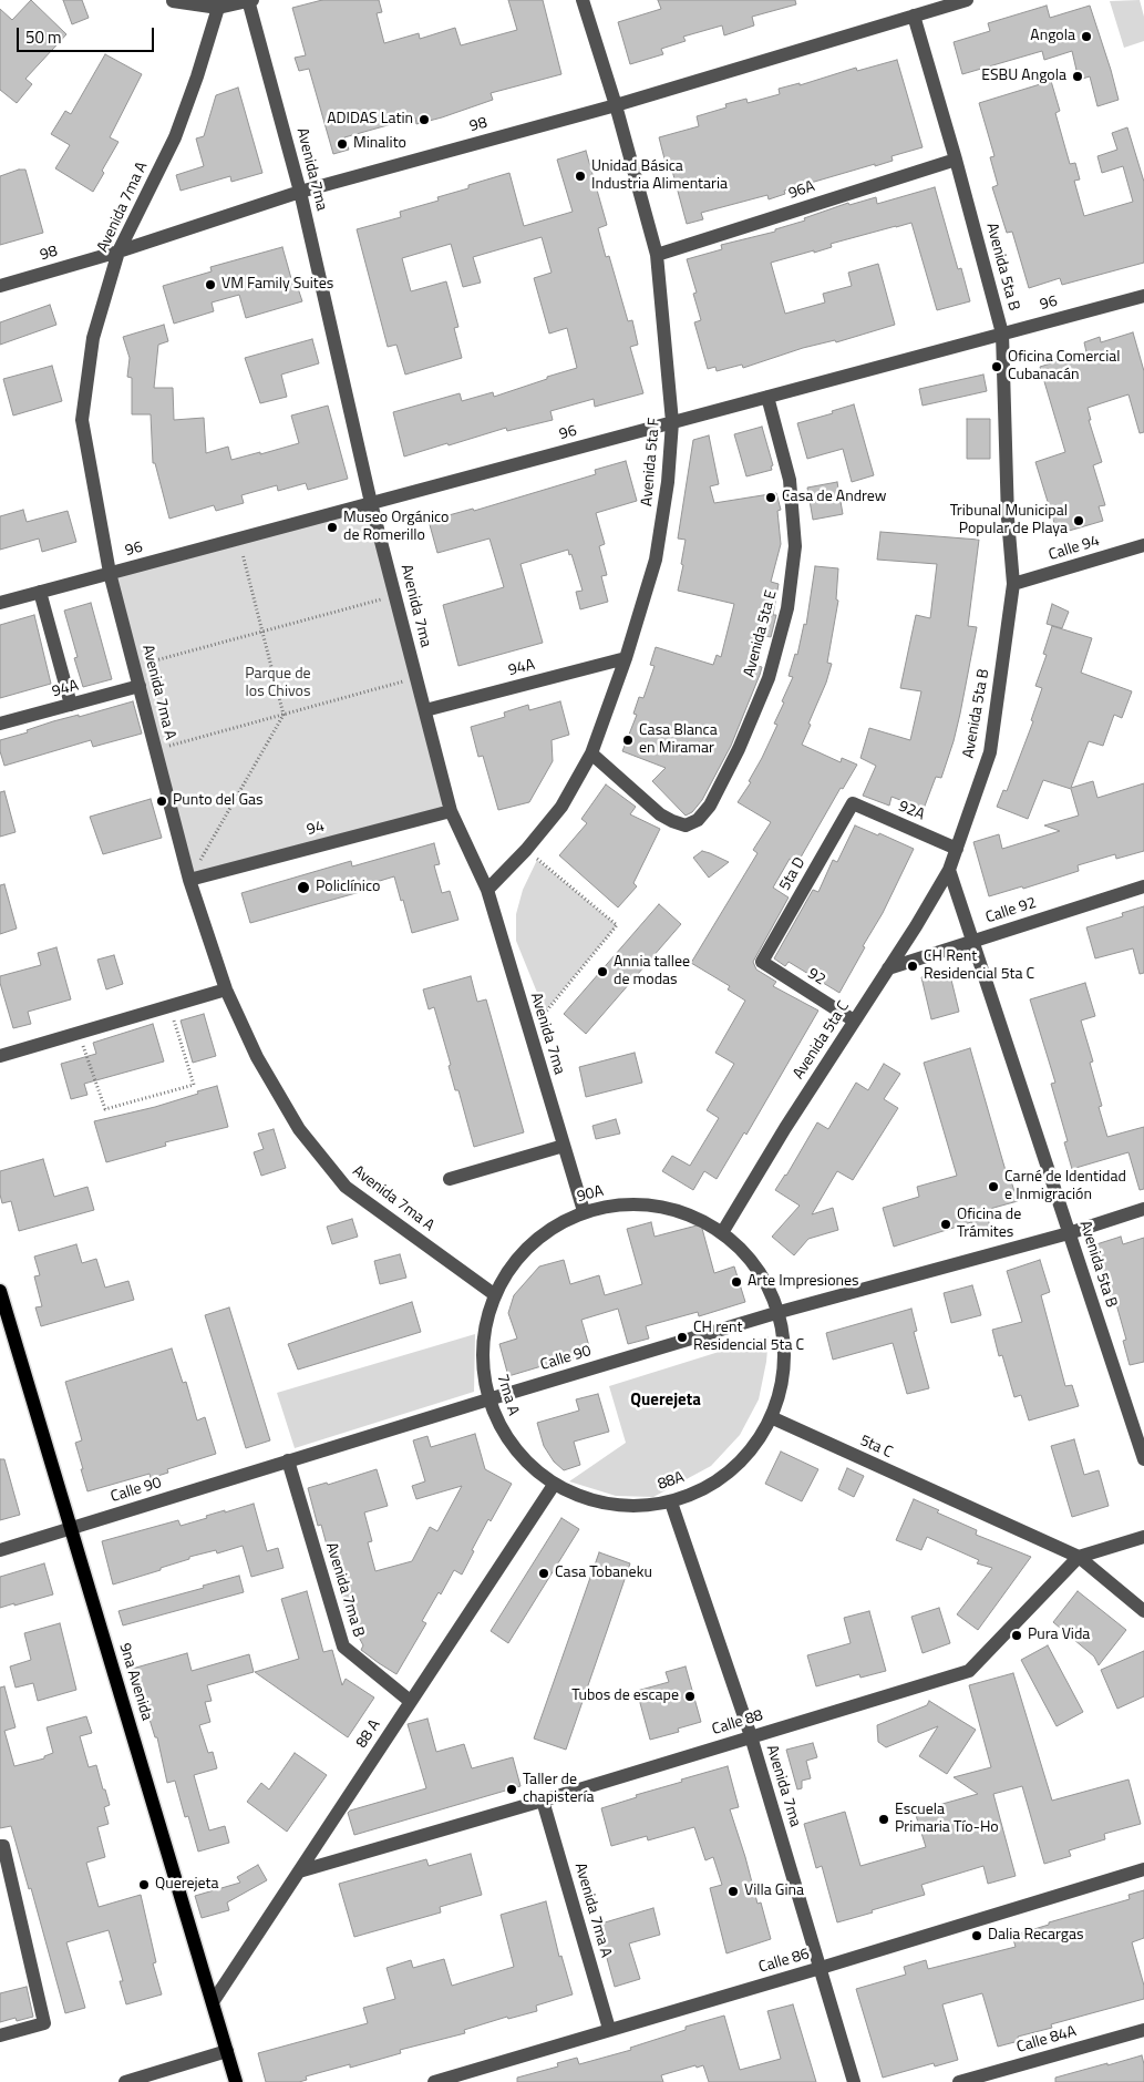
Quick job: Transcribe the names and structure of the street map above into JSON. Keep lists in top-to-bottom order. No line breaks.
{"streets":{"main road":["9na Avenida"],"street":["98","Avenida 7ma","96A","Avenida 7ma A","Avenida 5ta B","96","Avenida 5ta F","Calle 94","Avenida 5ta E","94A","92A","94","5ta D","Calle 92","92","Avenida 5ta C","90A","Calle 90","7ma A","5ta C","88A","Avenida 7ma B","Calle 88","88 A","Calle 86","Calle 84A"]},"crossings":[["98","Avenida 7ma"],["98","Avenida 7ma A"],["98","Avenida 5ta B"],["98","Avenida 5ta F"],["Avenida 7ma","96"],["Avenida 7ma","Avenida 5ta F"],["Avenida 7ma","94A"],["Avenida 7ma","94"],["Avenida 7ma","90A"],["Avenida 7ma","88A"],["Avenida 7ma","Calle 88"],["Avenida 7ma","Calle 86"],["96A","Avenida 5ta B"],["96A","Avenida 5ta F"],["Avenida 7ma A","96"],["Avenida 7ma A","94A"],["Avenida 7ma A","94"],["Avenida 7ma A","90A"],["Avenida 7ma A","7ma A"],["Avenida 7ma A","Calle 88"],["Avenida 7ma A","Calle 86"],["Avenida 5ta B","96"],["Avenida 5ta B","Calle 94"],["Avenida 5ta B","92A"],["Avenida 5ta B","Calle 92"],["Avenida 5ta B","Avenida 5ta C"],["Avenida 5ta B","Calle 90"],["96","Avenida 5ta F"],["96","Avenida 5ta E"],["Avenida 5ta F","Avenida 5ta E"],["Avenida 5ta F","94A"],["92A","5ta D"],["5ta D","92"],["Calle 92","Avenida 5ta C"],["92","Avenida 5ta C"],["Avenida 5ta C","90A"],["90A","7ma A"],["Calle 90","7ma A"],["Calle 90","Avenida 7ma B"],["Calle 90","9na Avenida"],["7ma A","88A"],["7ma A","88 A"],["5ta C","88A"],["5ta C","Calle 88"],["88A","88 A"],["Avenida 7ma B","88 A"],["9na Avenida","88 A"],["Calle 88","88 A"]],"districts":["Querejeta"],"parks":["Parque de los Chivos"],"places":["Angola","ESBU Angola","ADIDAS Latin","Minalito","Unidad Básica Industria Alimentaria","VM Family Suites","Oficina Comercial Cubanacán","Casa de Andrew","Tribunal Municipal Popular de Playa","Museo Orgánico de Romerillo","Casa Blanca en Miramar","Punto del Gas","Policlínico","CH Rent Residencial 5ta C","Annia tallee de modas","Carné de Identidad e Inmigración","Oficina de Trámites","Arte Impresiones","CH rent Residencial 5ta C","Casa Tobaneku","Pura Vida","Tubos de escape","Taller de chapistería","Escuela Primaria Tío-Ho","Querejeta","Villa Gina","Dalia Recargas"],"scale_bar":"50 m"}
